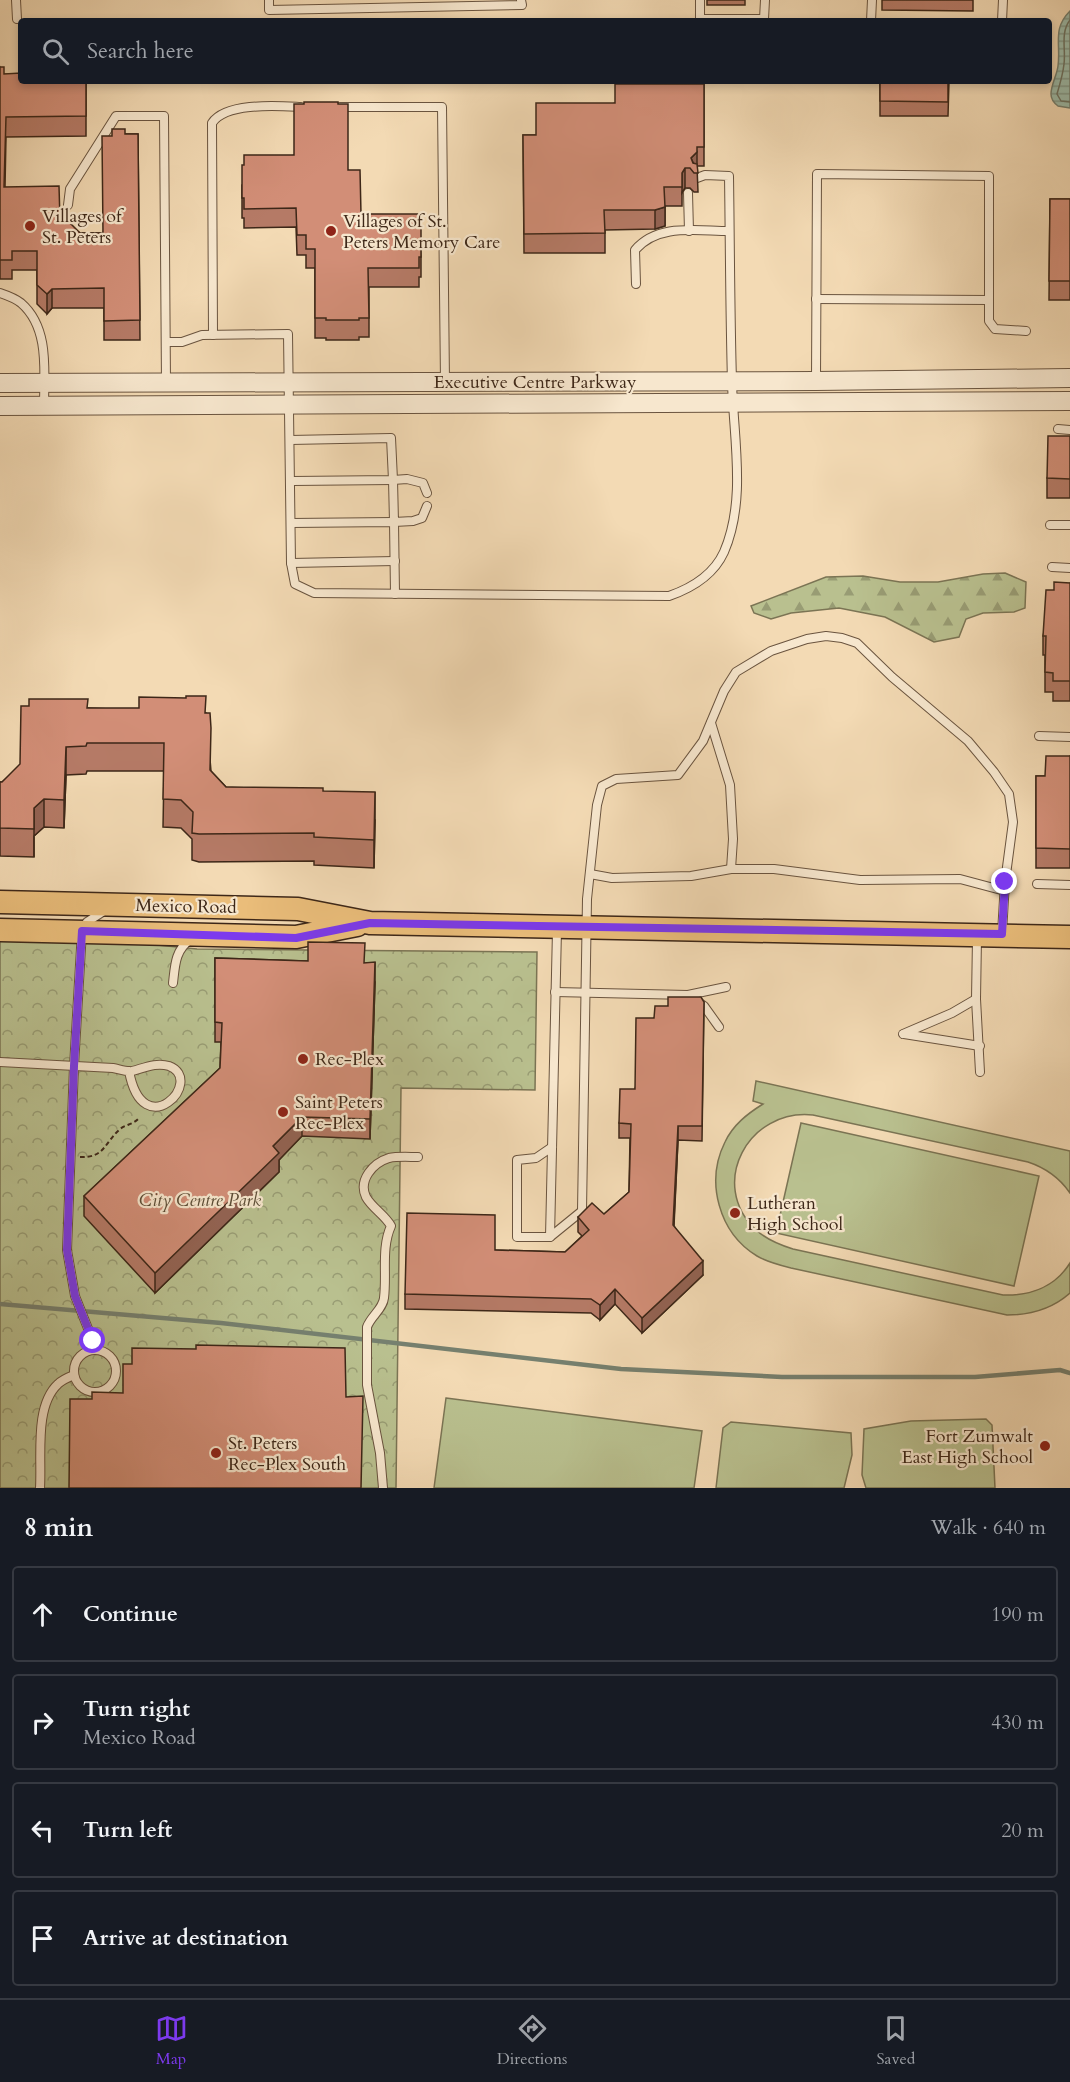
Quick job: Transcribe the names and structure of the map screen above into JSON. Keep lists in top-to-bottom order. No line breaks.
{"streets":{"main road":["Mexico Road"],"street":["Executive Centre Parkway"]},"parks":["City Centre Park"],"places":["Villages of St. Peters","Villages of St. Peters Memory Care","Rec-Plex","Saint Peters Rec-Plex","Lutheran High School","Fort Zumwalt East High School","St. Peters Rec-Plex South"],"page":{"search":"Search here","heading":["8 min","Walk · 640 m"],"list":[["Continue","190 m"],["Turn right","Mexico Road","430 m"],["Turn left","20 m"],"Arrive at destination"],"nav":["Map","Directions","Saved"]}}
